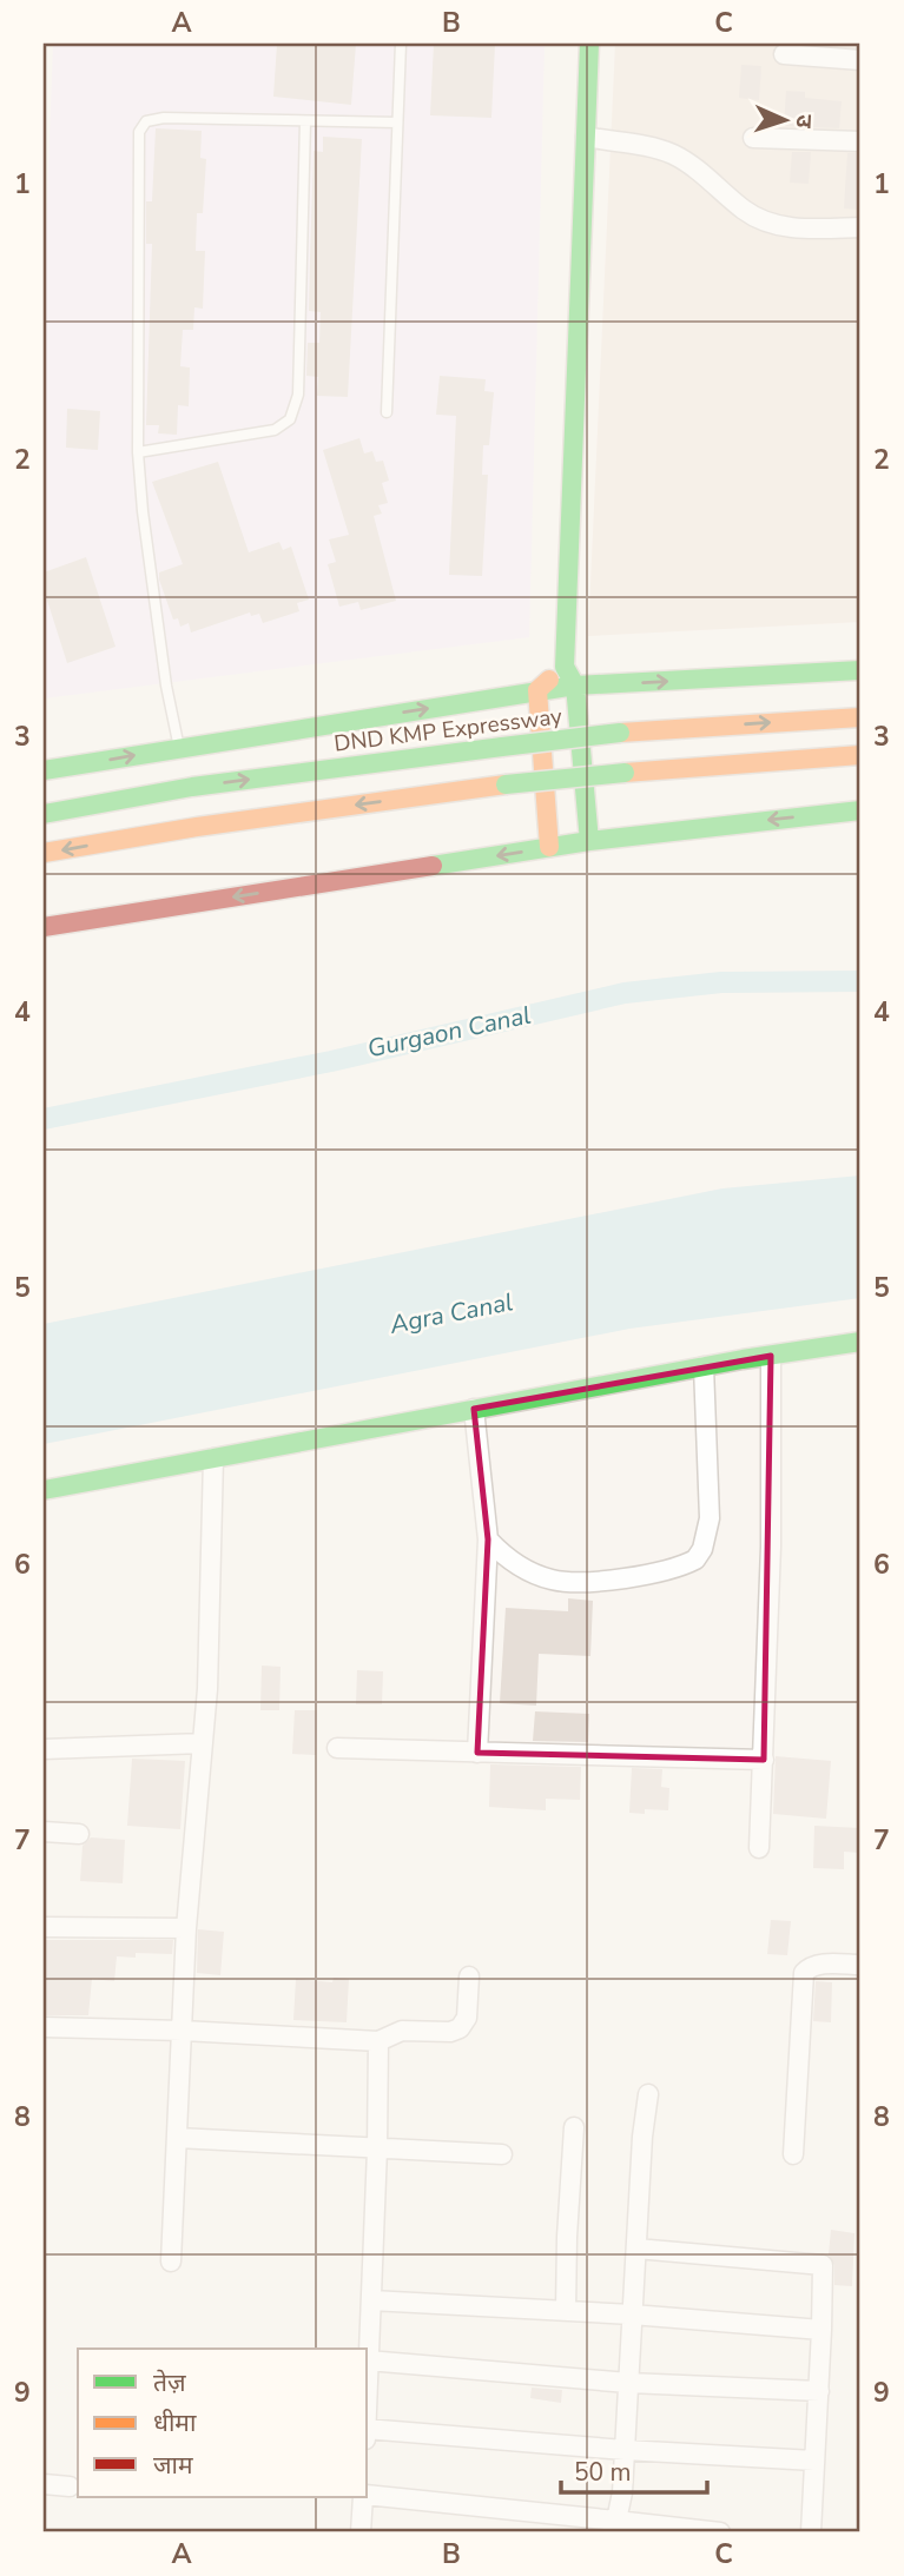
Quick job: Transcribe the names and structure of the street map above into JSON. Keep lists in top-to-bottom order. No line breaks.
{"streets":{"main road":["DND KMP Expressway"]},"water":["Gurgaon Canal","Agra Canal"],"legend":["तेज़","धीमा","जाम"],"scale_bar":"50 m","north":"right","grid":{"columns":["A","B","C"],"rows":["1","2","3","4","5","6","7","8","9"]}}
